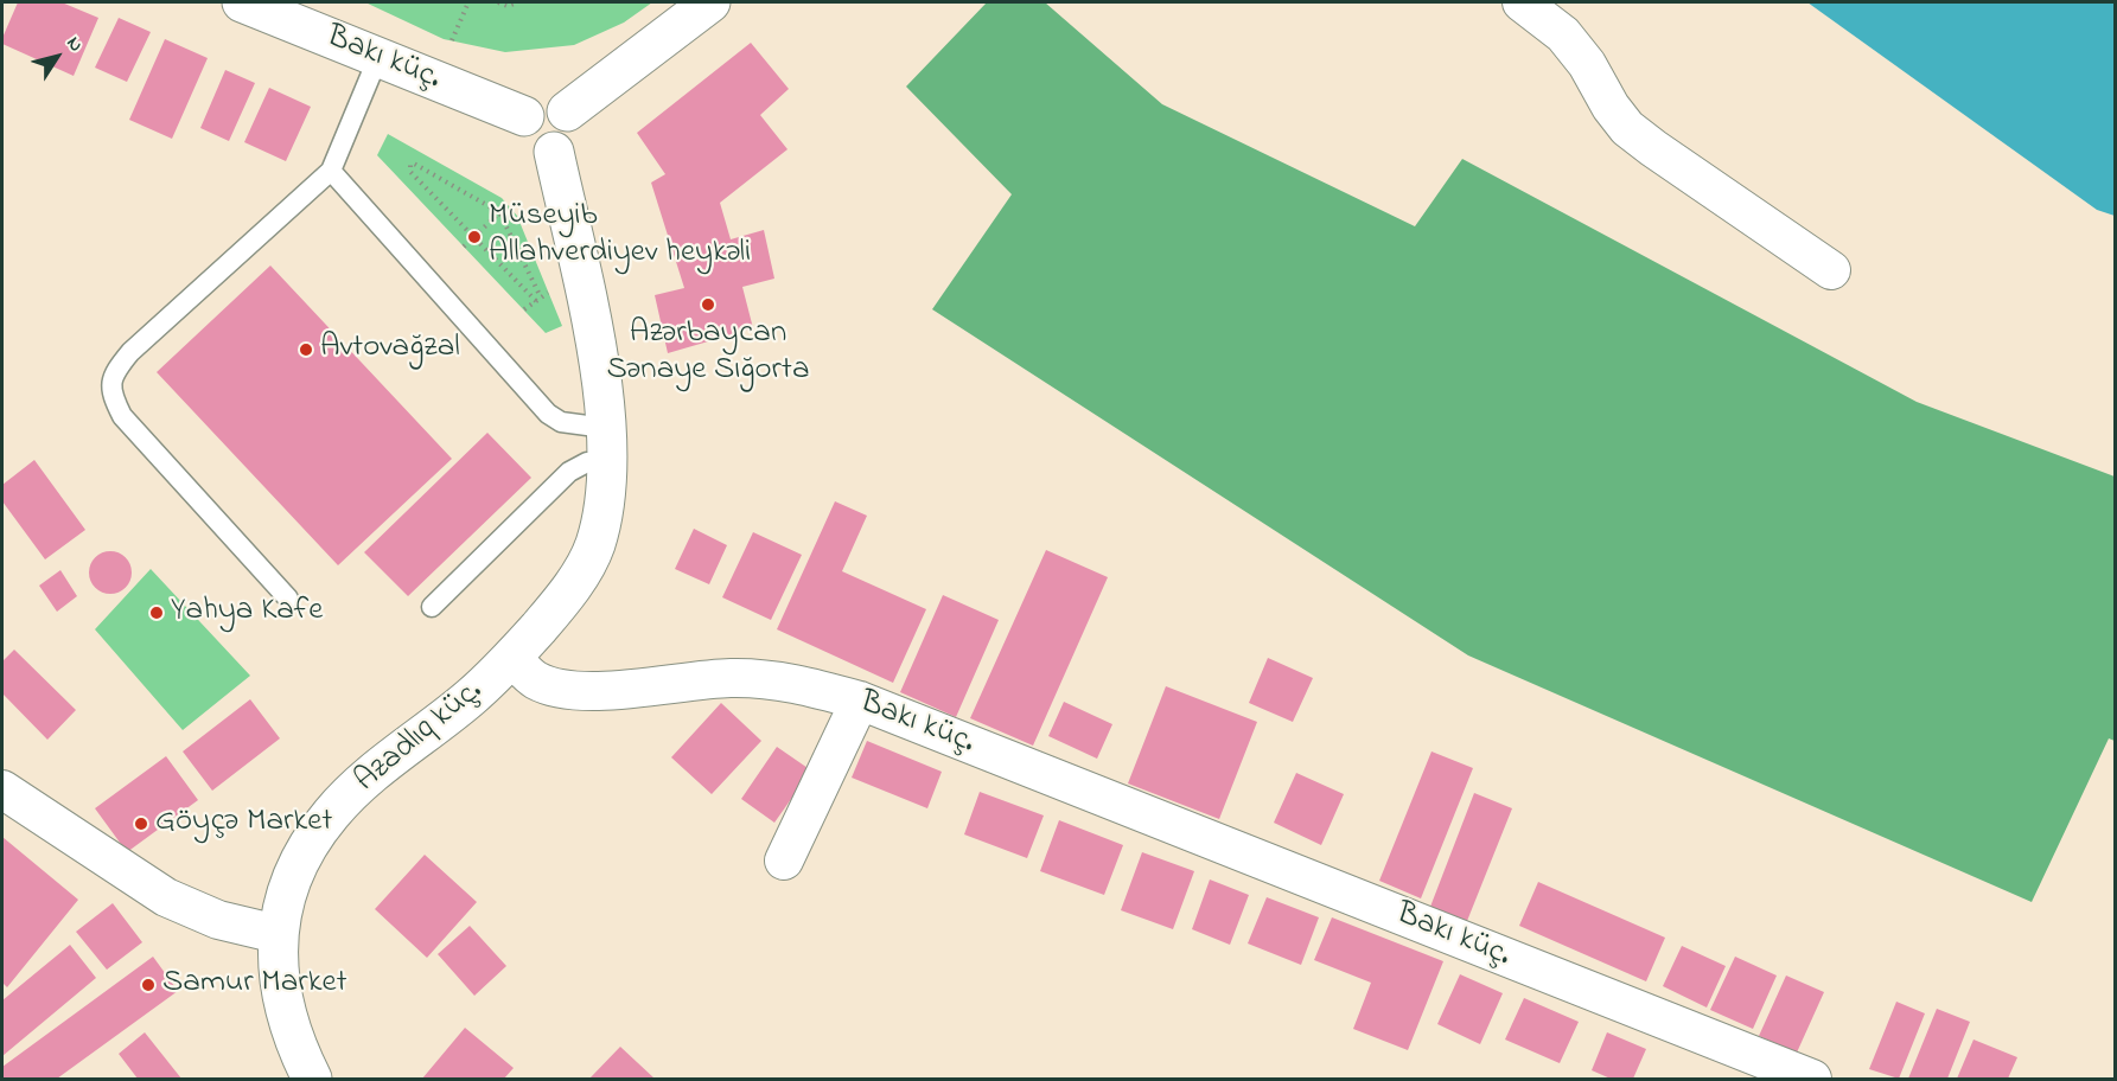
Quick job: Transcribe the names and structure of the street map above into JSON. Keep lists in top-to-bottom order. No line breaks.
{"streets":{"main road":["Bakı küç.","Azadlıq küç."]},"crossings":[["Bakı küç.","Azadlıq küç."]],"places":["Müseyib Allahverdiyev heykəli","Azərbaycan Sənaye Sığorta","Avtovağzal","Yahya Kafe","Göyçə Market","Samur Market"],"north":"top right"}
